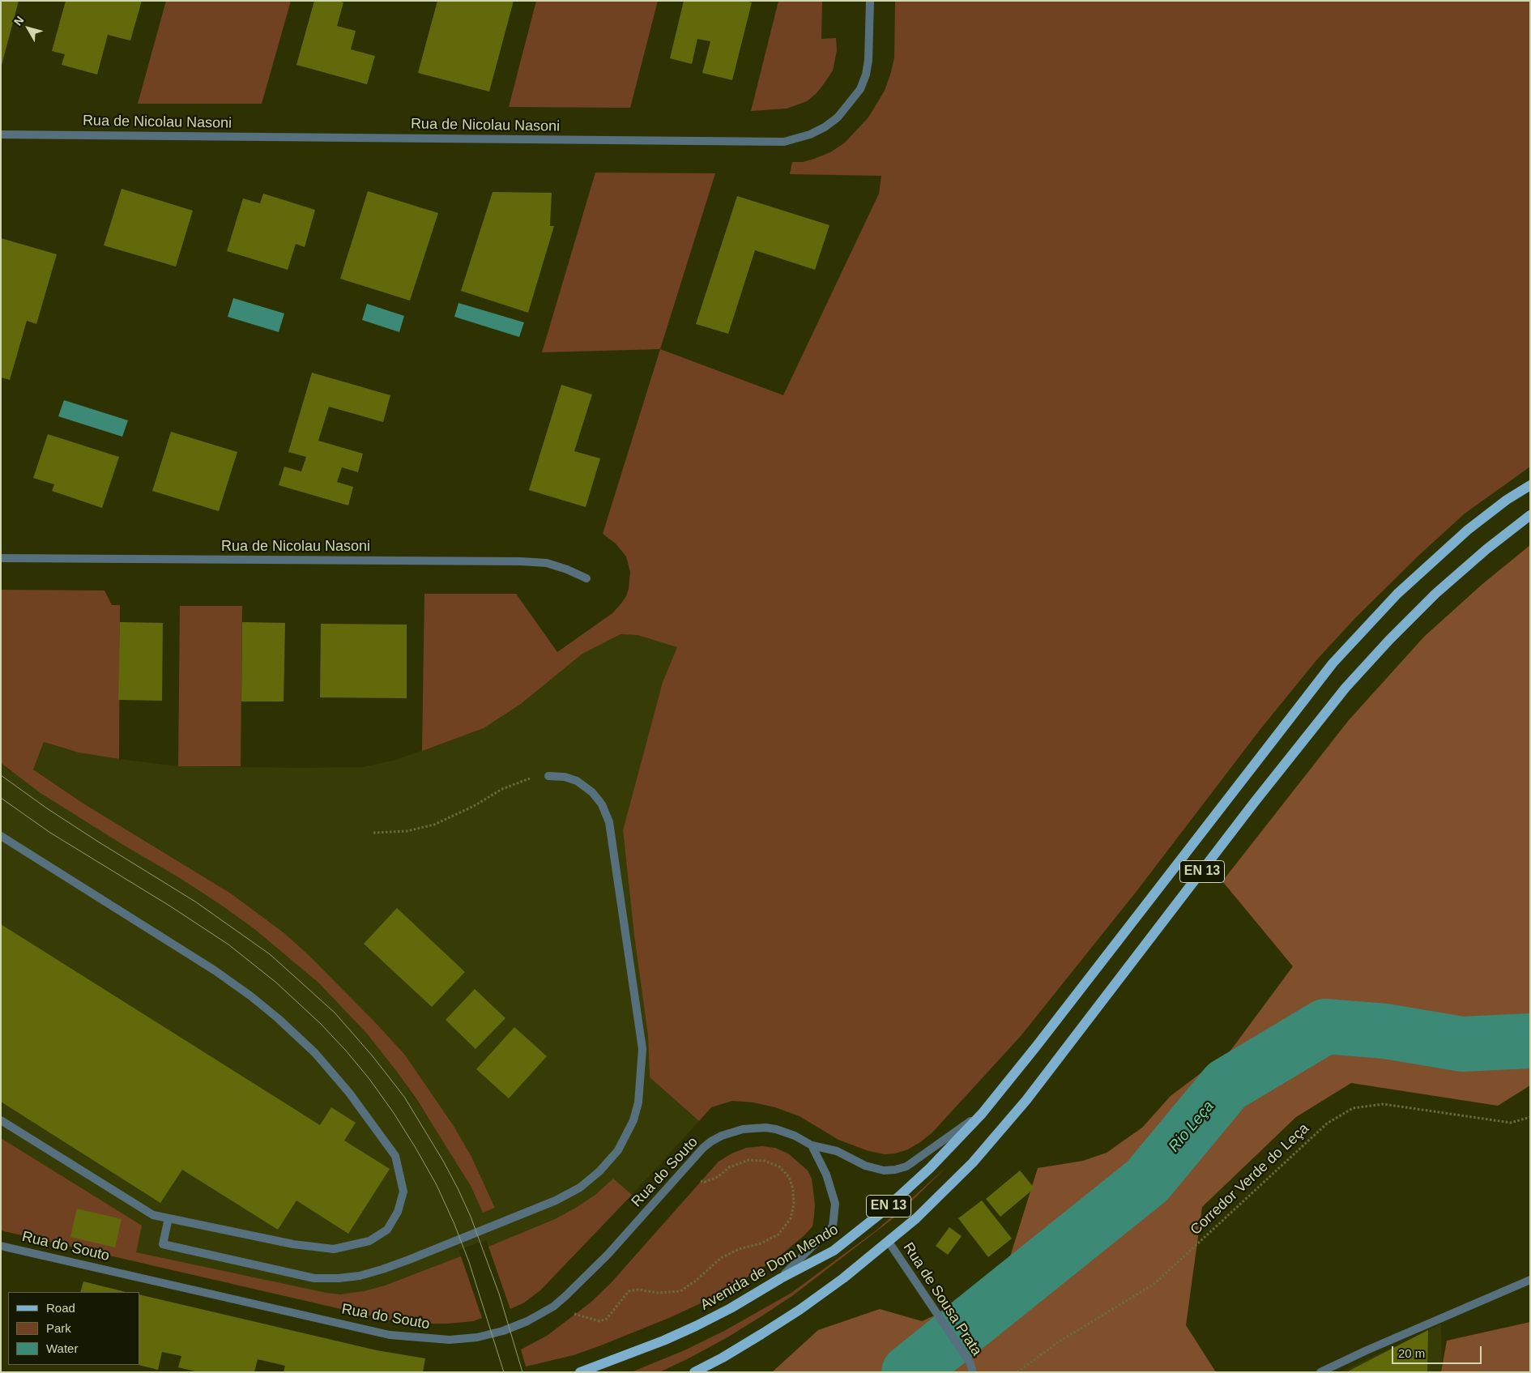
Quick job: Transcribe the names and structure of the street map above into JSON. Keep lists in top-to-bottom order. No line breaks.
{"streets":{"main road":["EN 13","Avenida de Dom Mendo"],"street":["Rua de Nicolau Nasoni","Rua do Souto","Rua de Sousa Prata"],"path":["Corredor Verde do Leça"]},"crossings":[["EN 13","Rua do Souto"],["EN 13","Avenida de Dom Mendo"],["EN 13","Rua de Sousa Prata"],["Rua do Souto","Avenida de Dom Mendo"]],"water":["Rio Leça"],"legend":["Road","Park","Water"],"scale_bar":"20 m","north":"top left"}
